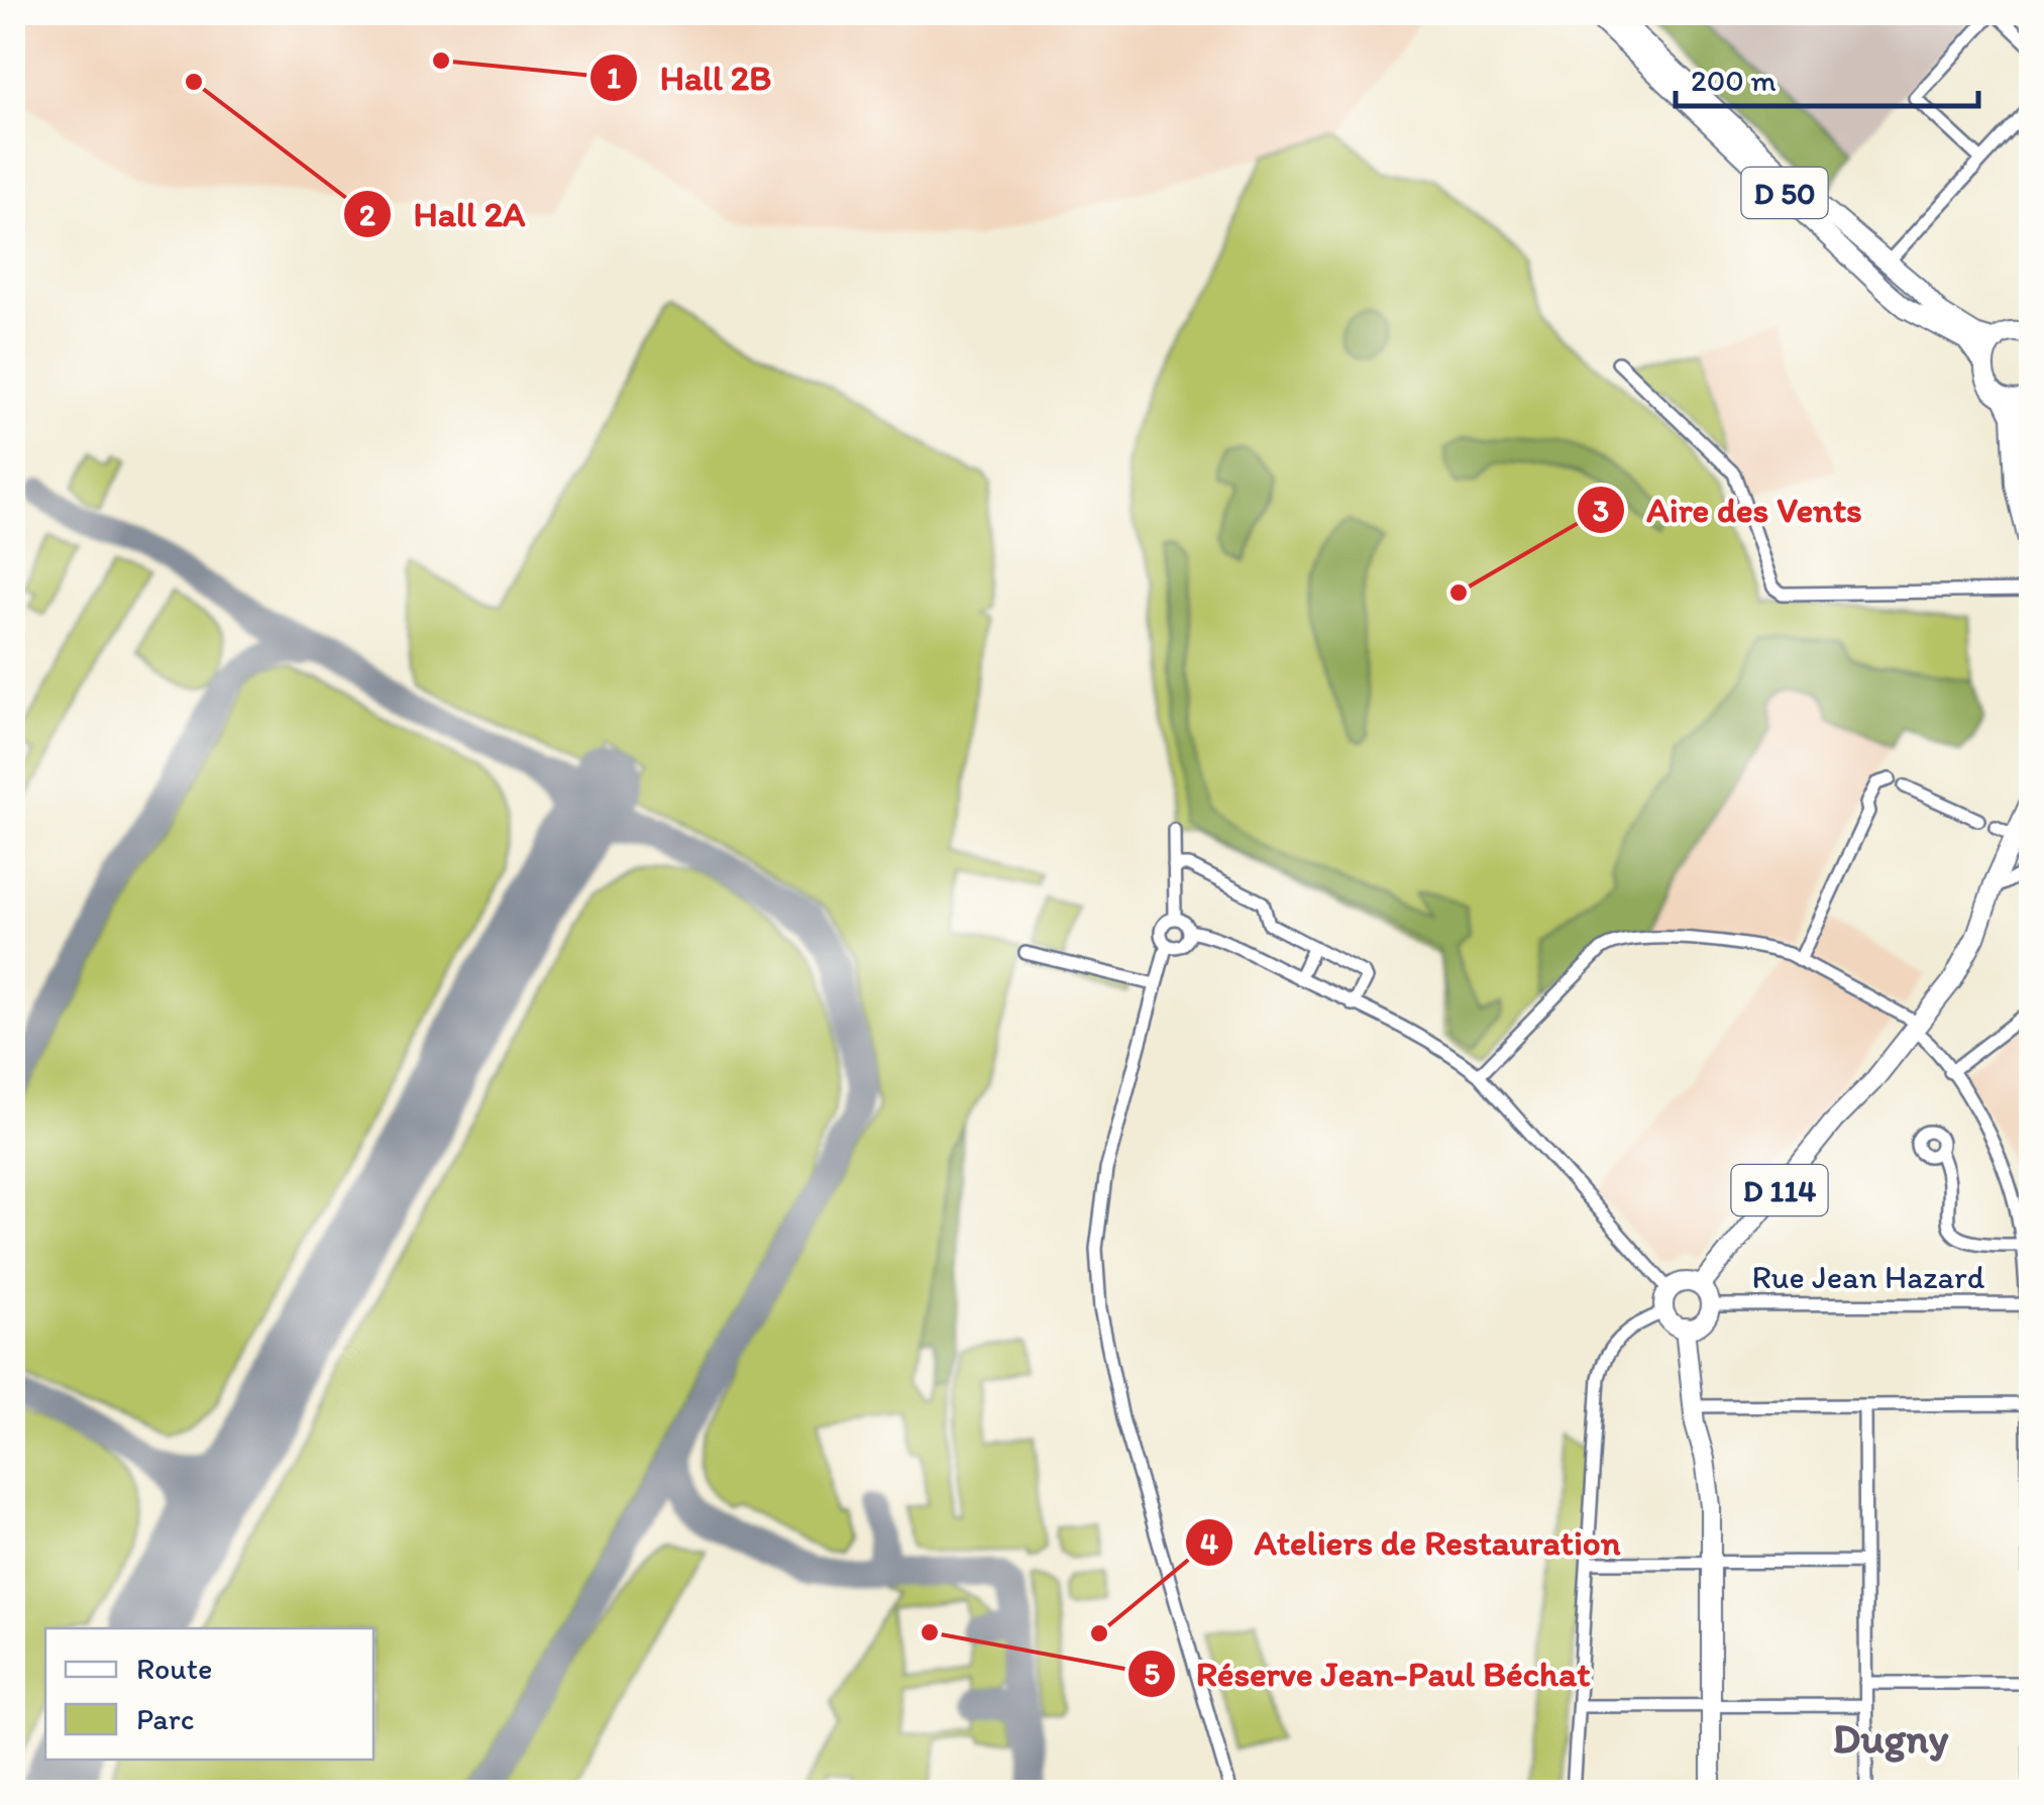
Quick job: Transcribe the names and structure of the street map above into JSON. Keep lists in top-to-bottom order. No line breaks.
{"streets":{"main road":["D 50","D 114"],"street":["Rue Jean Hazard"]},"crossings":[["D 114","Rue Jean Hazard"]],"districts":["Dugny"],"places":["Hall 2B","Hall 2A","Aire des Vents","Réserve Jean-Paul Béchat","Ateliers de Restauration"],"legend":["Route","Parc"],"scale_bar":"200 m"}
